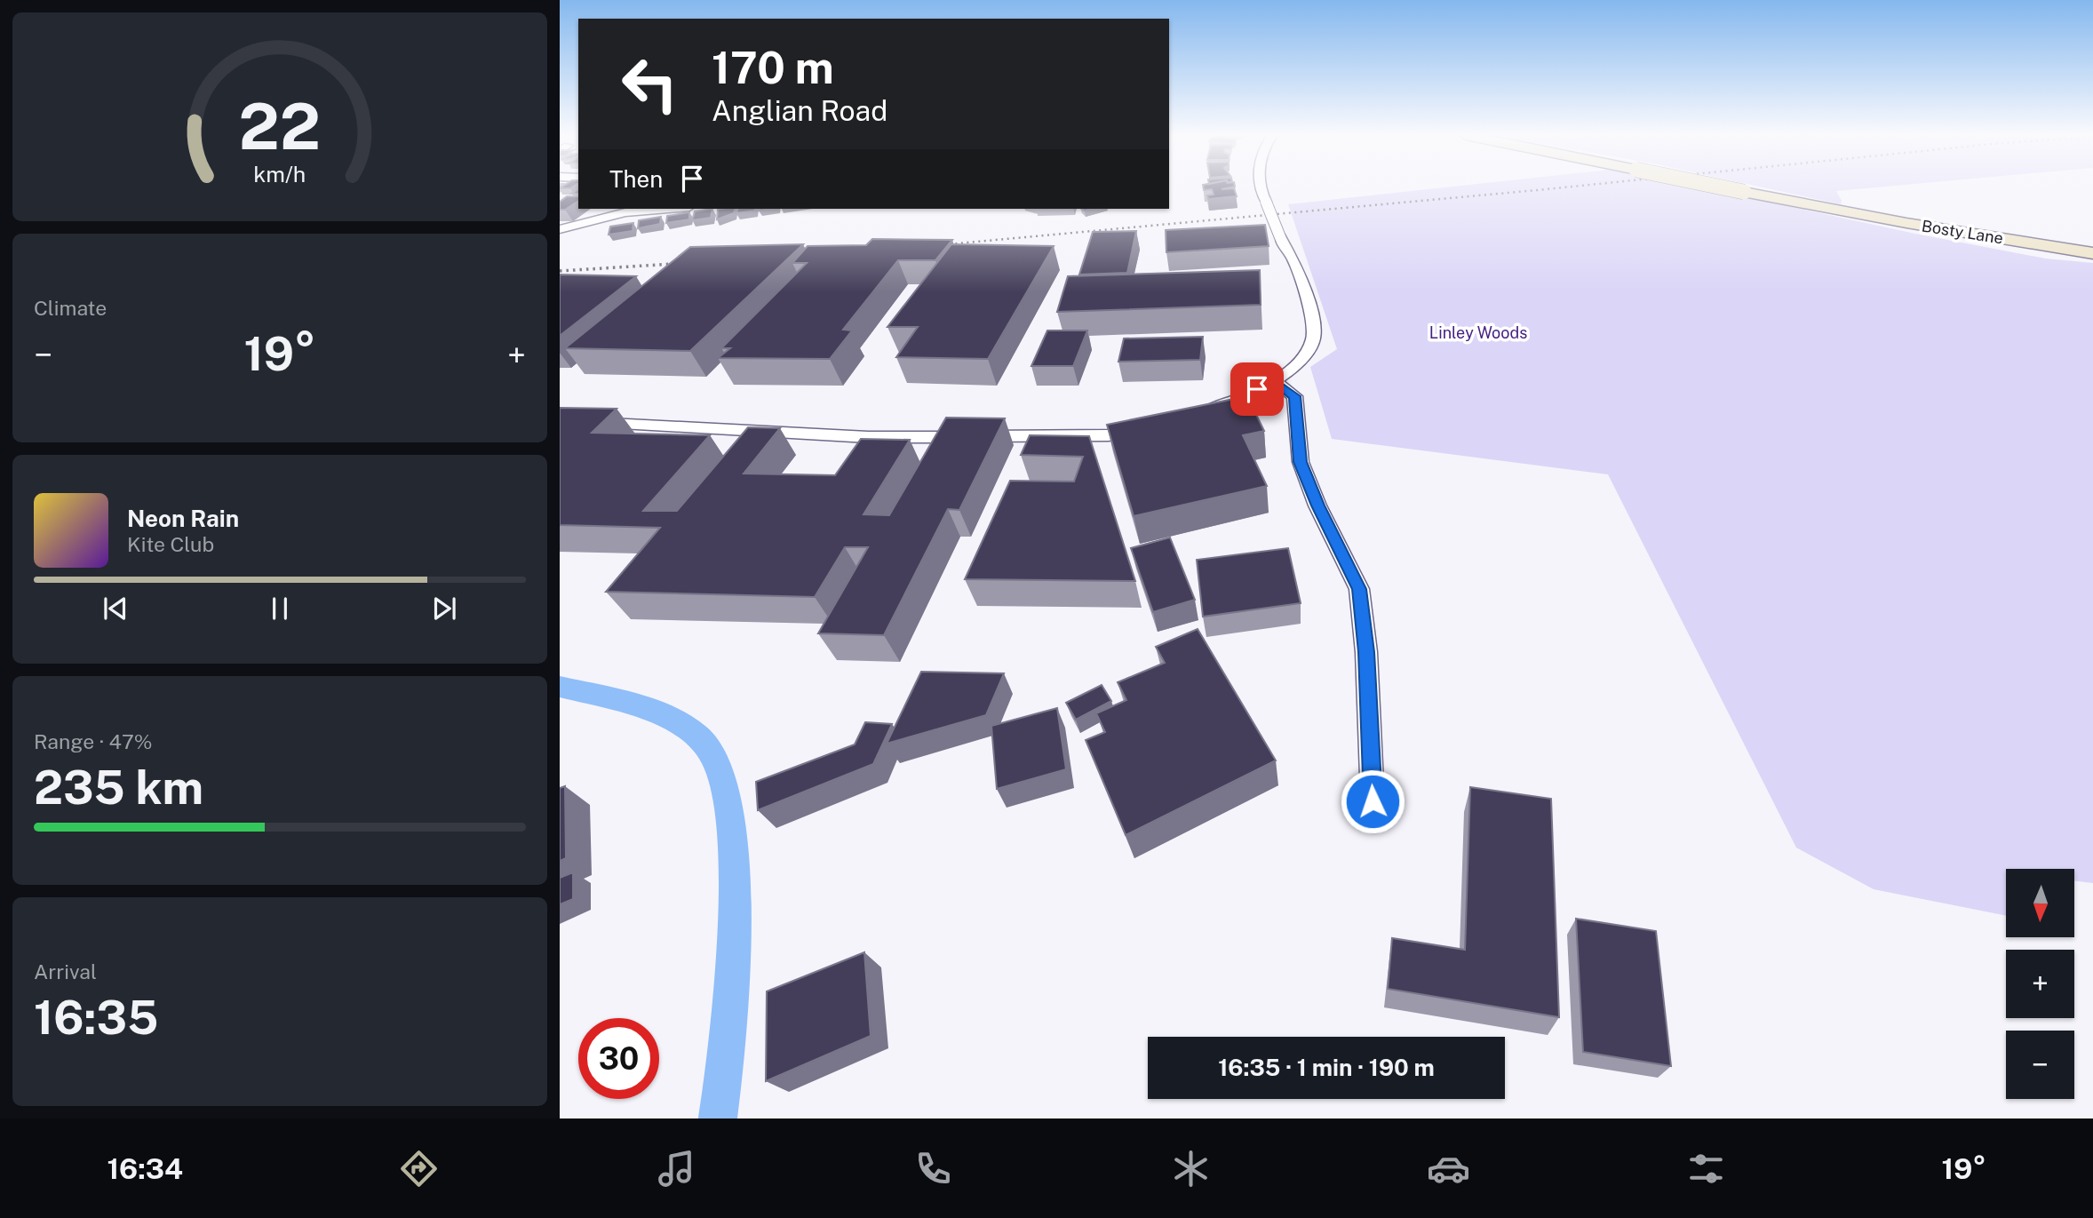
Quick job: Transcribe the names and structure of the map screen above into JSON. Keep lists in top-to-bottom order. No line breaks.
{"streets":{"main road":["Bosty Lane"]},"parks":["Linley Woods"],"north":"bottom","page":{"turn":["170 m","Anglian Road"],"then":"Then","tile":["Climate",["Range · 47%","235 km"],["Arrival","16:35"]],"heat":["−","19°","+"],"song":["Neon Rain","Kite Club"],"map_buttons":["+","−"],"limit":"30","trip":"16:35 · 1 min · 190 m","tabs":["16:34","19°"],"gauge":["22","km/h"]}}
